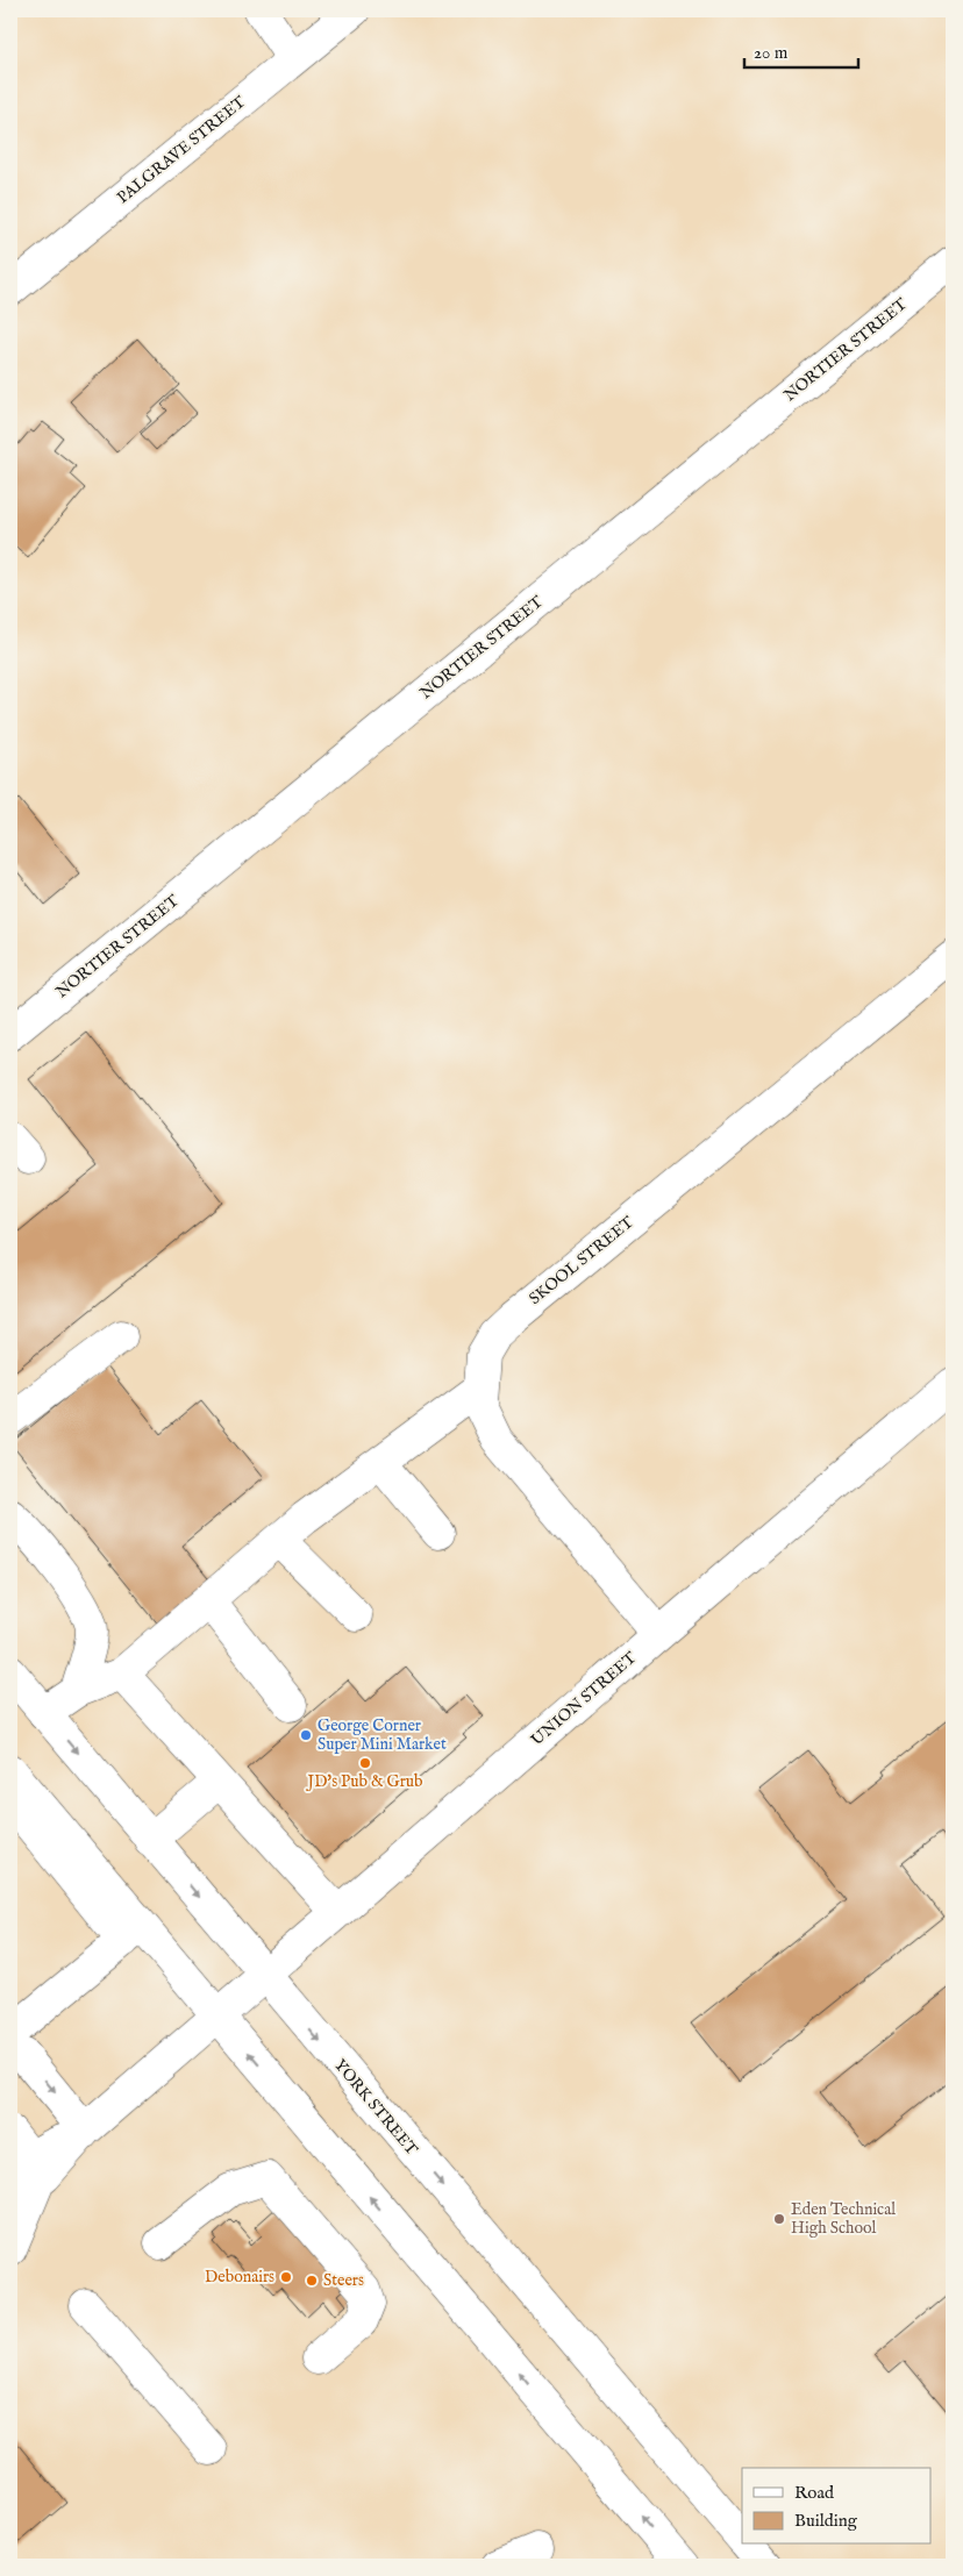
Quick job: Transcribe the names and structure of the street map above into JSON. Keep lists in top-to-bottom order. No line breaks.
{"streets":{"street":["PALGRAVE STREET","NORTIER STREET","SKOOL STREET","UNION STREET","YORK STREET"]},"crossings":[["SKOOL STREET","UNION STREET"],["UNION STREET","YORK STREET"]],"places":["George Corner Super Mini Market","JD's Pub & Grub","Eden Technical High School","Debonairs","Steers"],"legend":["Road","Building"],"scale_bar":"20 m"}
